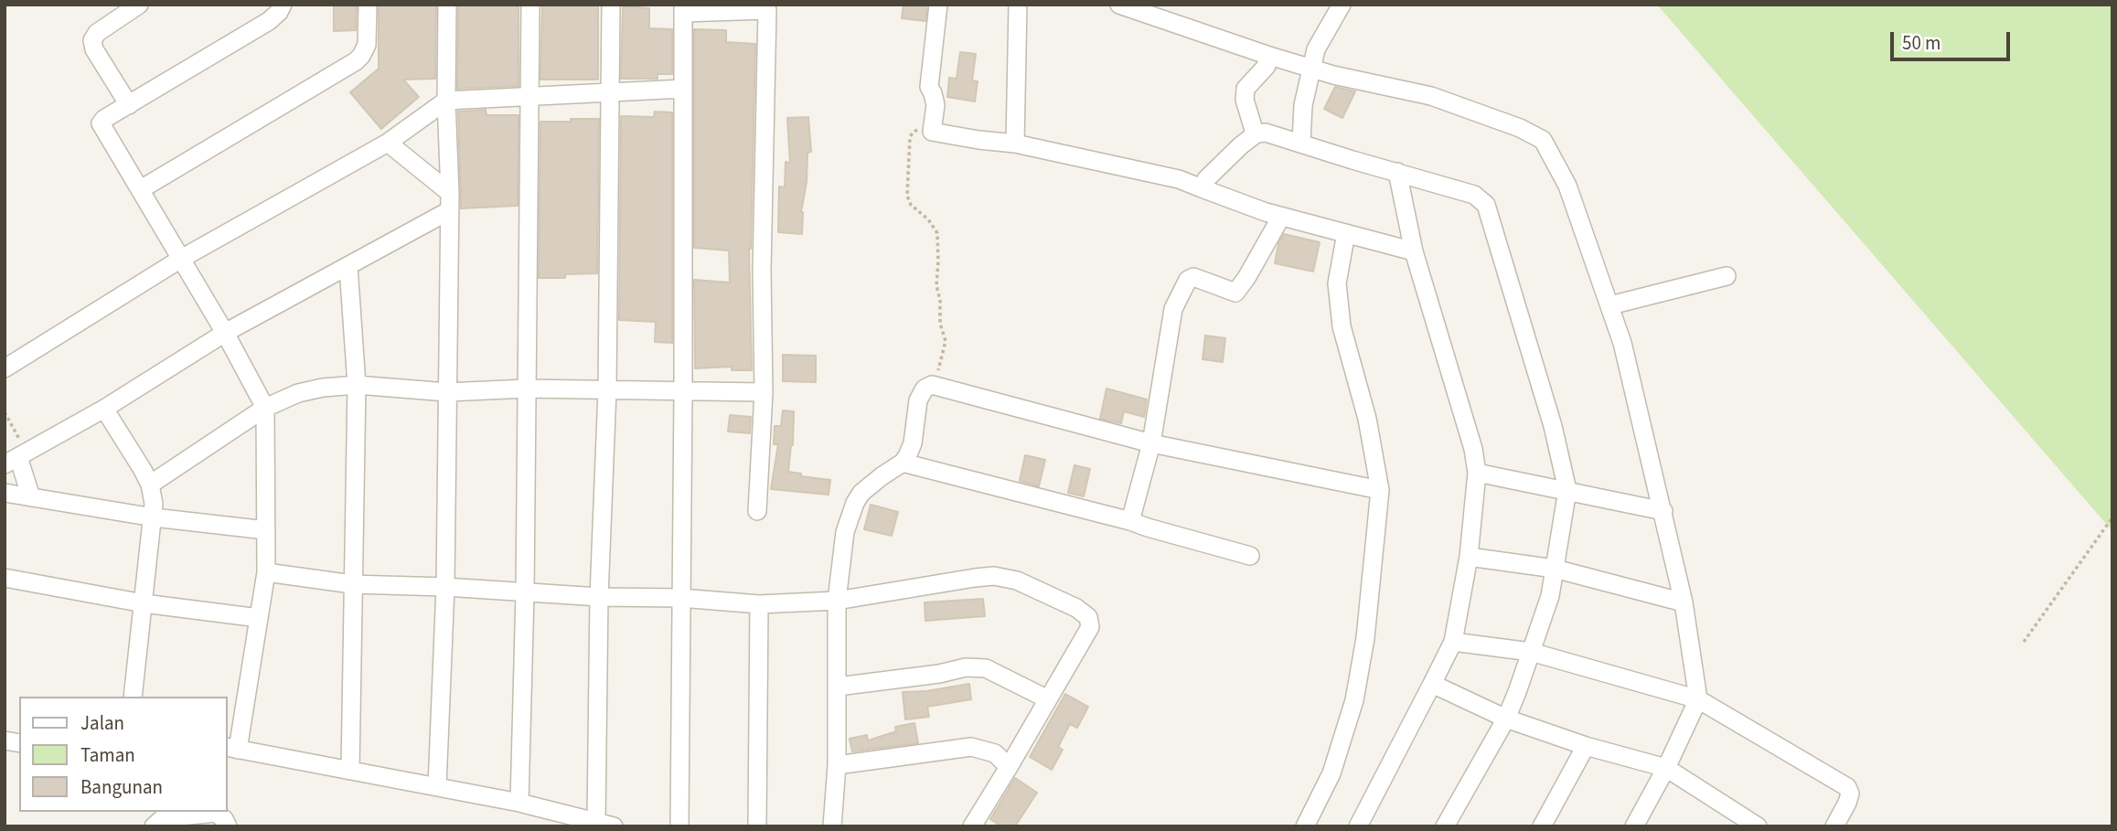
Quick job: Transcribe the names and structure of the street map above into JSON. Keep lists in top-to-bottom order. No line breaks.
{"legend":["Jalan","Taman","Bangunan"],"scale_bar":"50 m"}
